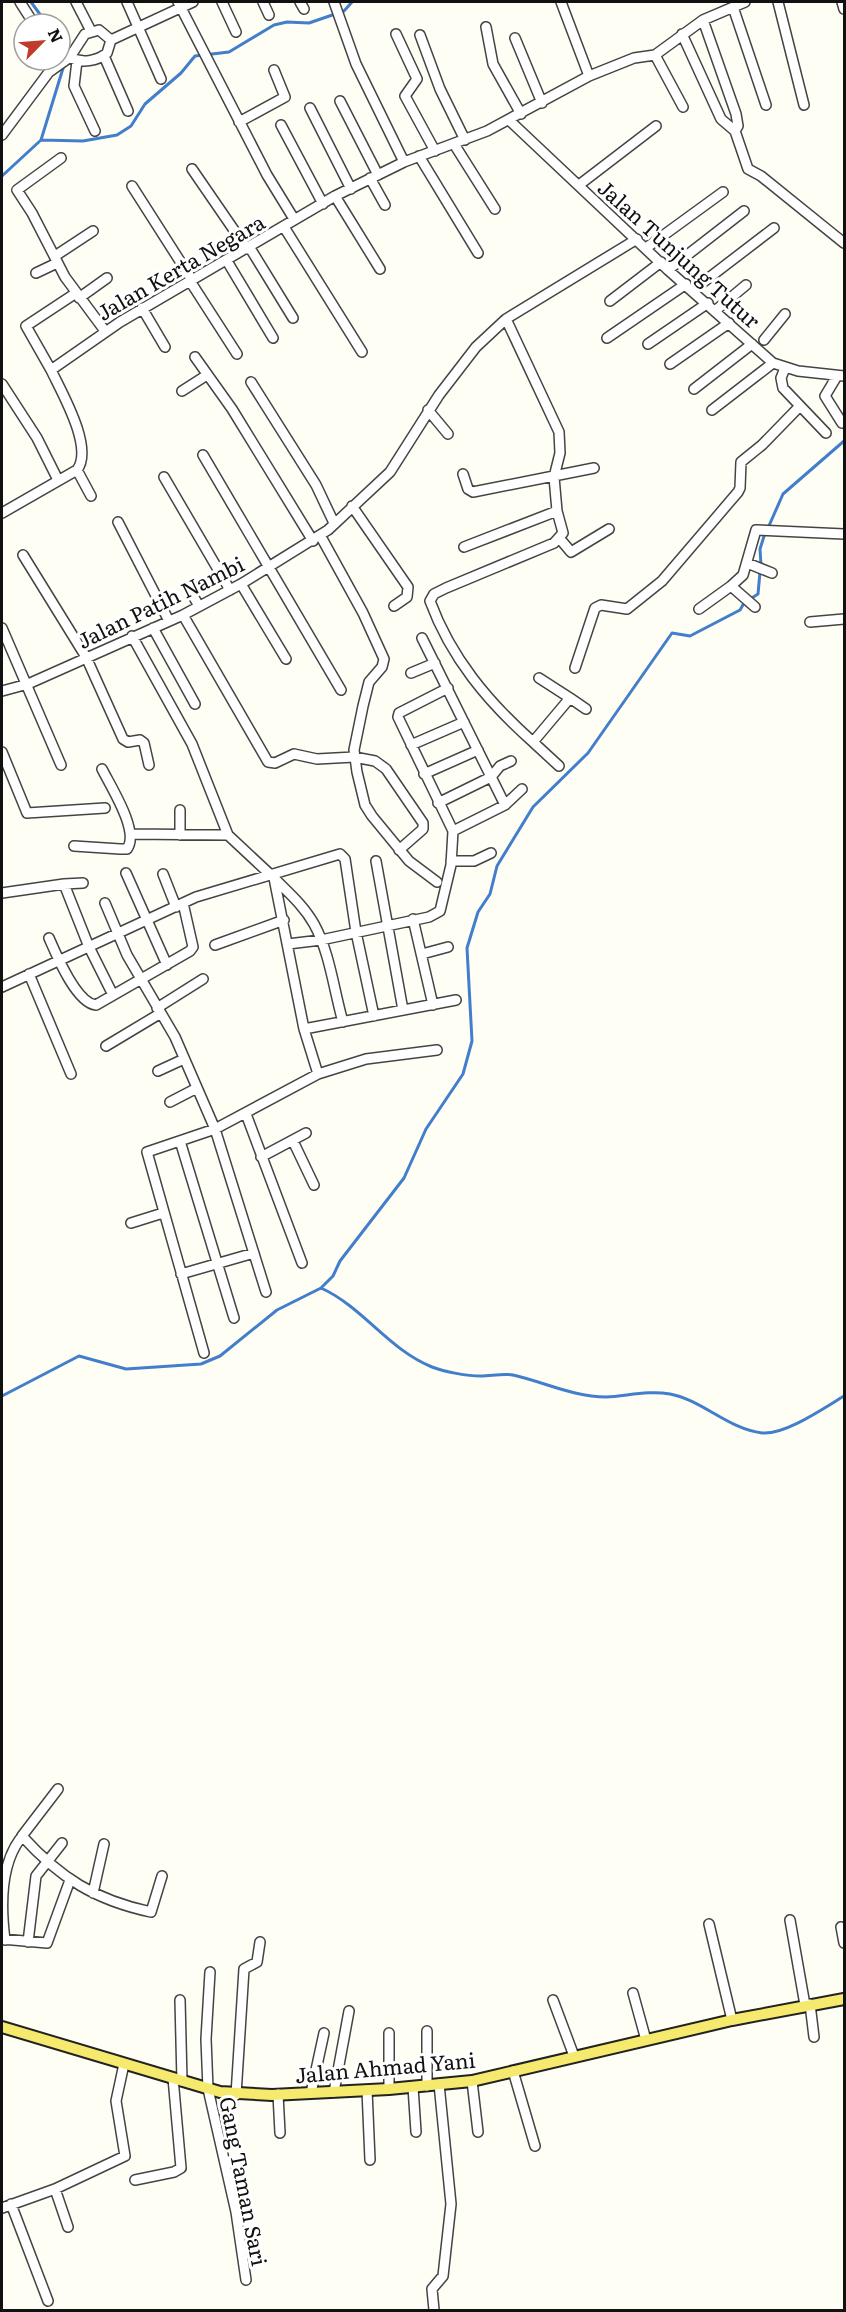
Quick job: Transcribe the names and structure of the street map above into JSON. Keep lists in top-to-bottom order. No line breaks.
{"streets":{"main road":["Jalan Ahmad Yani"],"street":["Jalan Tunjung Tutur","Jalan Kerta Negara","Jalan Patih Nambi","Gang Taman Sari"]},"crossings":[["Jalan Tunjung Tutur","Jalan Kerta Negara"],["Jalan Tunjung Tutur","Jalan Patih Nambi"],["Jalan Ahmad Yani","Gang Taman Sari"]],"north":"top right"}
